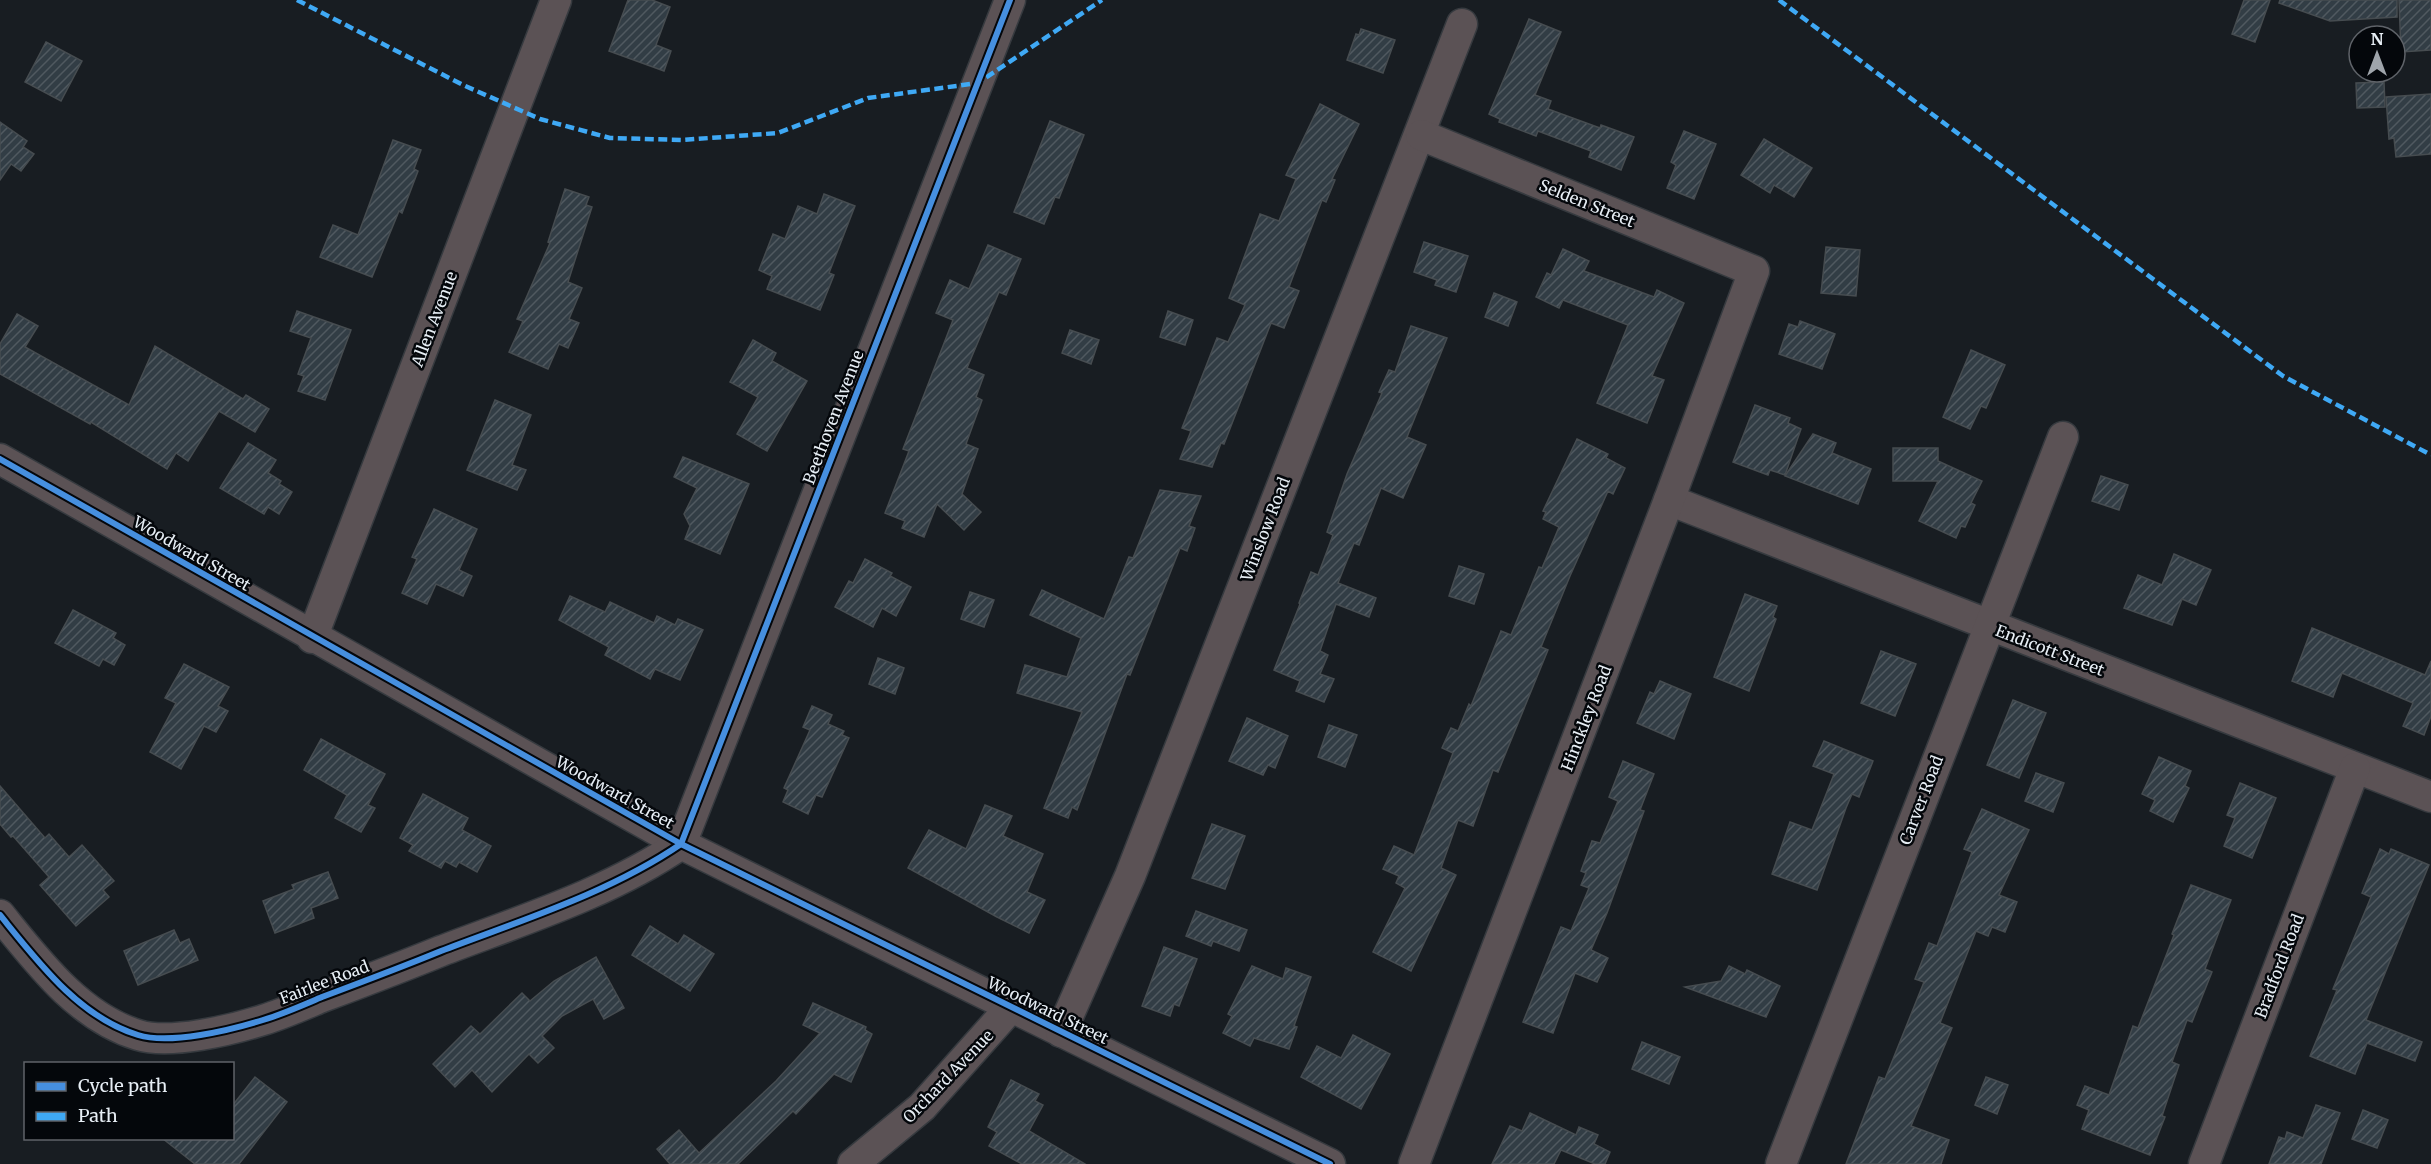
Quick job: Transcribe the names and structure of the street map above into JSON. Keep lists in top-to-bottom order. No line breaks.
{"streets":{"street":["Selden Street","Allen Avenue","Beethoven Avenue","Winslow Road","Woodward Street","Endicott Street","Hinckley Road","Carver Road","Bradford Road","Fairlee Road","Orchard Avenue"]},"crossings":[["Selden Street","Winslow Road"],["Selden Street","Hinckley Road"],["Allen Avenue","Woodward Street"],["Beethoven Avenue","Woodward Street"],["Beethoven Avenue","Fairlee Road"],["Winslow Road","Woodward Street"],["Woodward Street","Fairlee Road"],["Woodward Street","Orchard Avenue"],["Endicott Street","Hinckley Road"],["Endicott Street","Carver Road"],["Endicott Street","Bradford Road"]],"legend":["Cycle path","Path"],"north":"top"}
